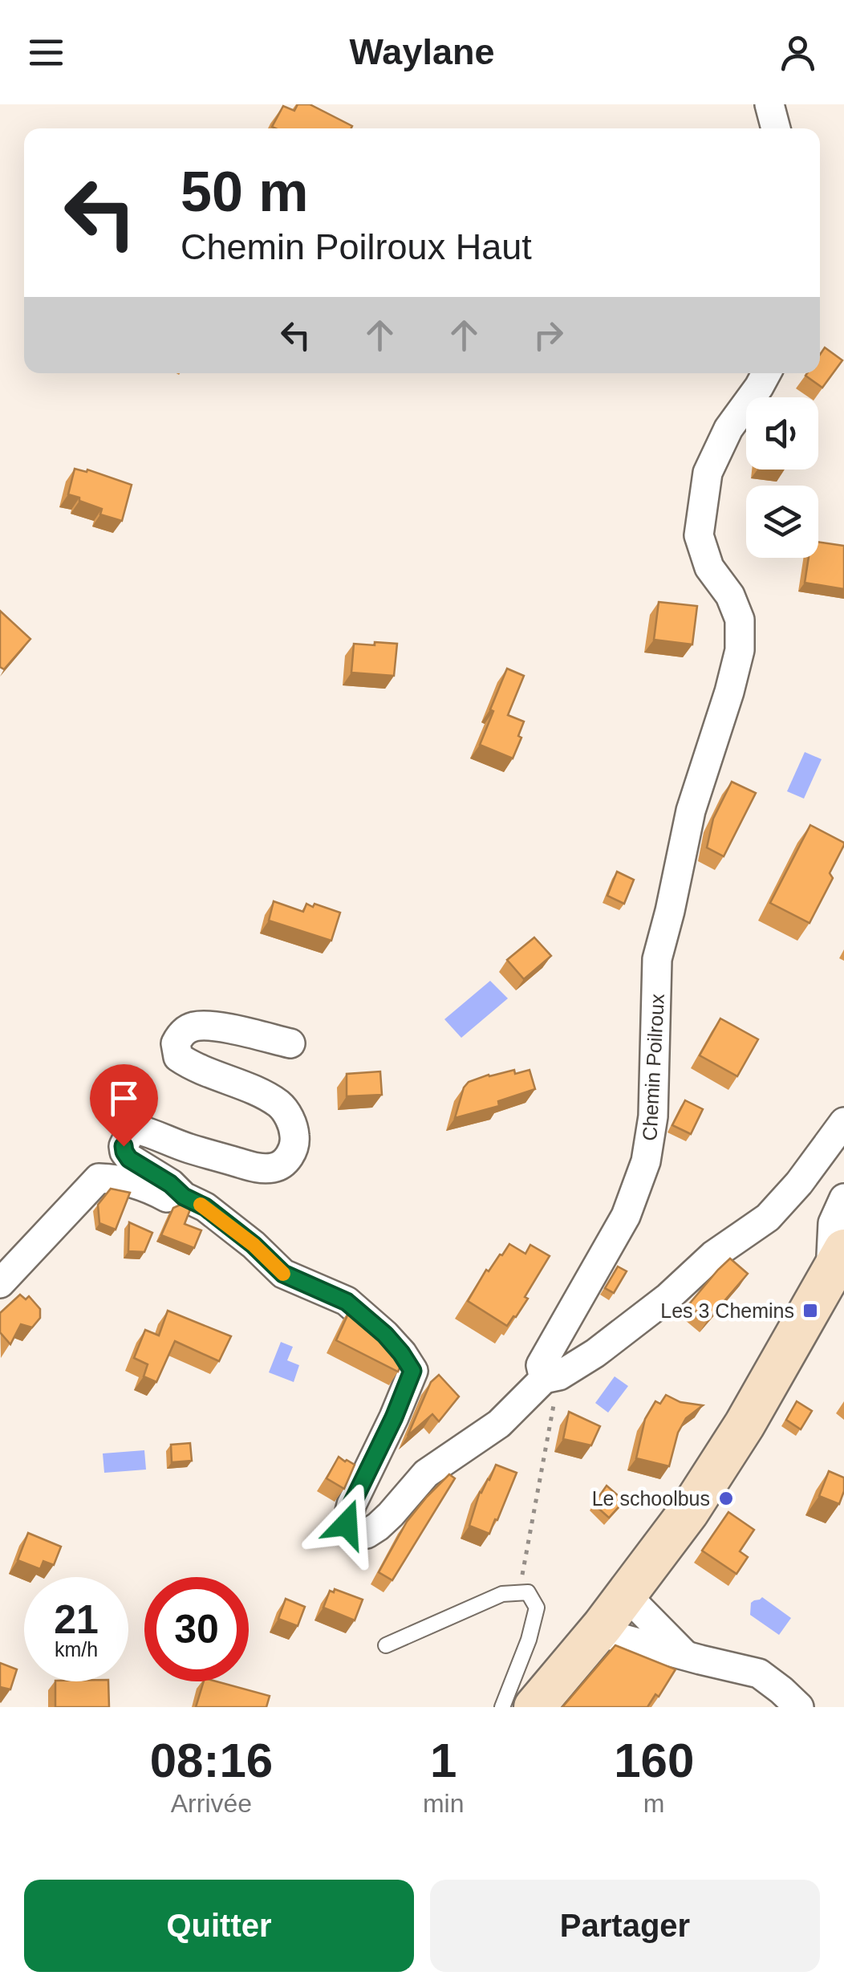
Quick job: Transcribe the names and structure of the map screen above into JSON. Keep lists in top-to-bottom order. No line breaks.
{"streets":{"street":["Chemin Poilroux"]},"places":{"transit":["Les 3 Chemins"],"other":["Le schoolbus"]},"page":{"header":"Waylane","turn":["50 m","Chemin Poilroux Haut"],"speed":"21 km/h","limit":"30","eta":["08:16","Arrivée","1","min","160","m"],"buttons":["Quitter","Partager"]}}
